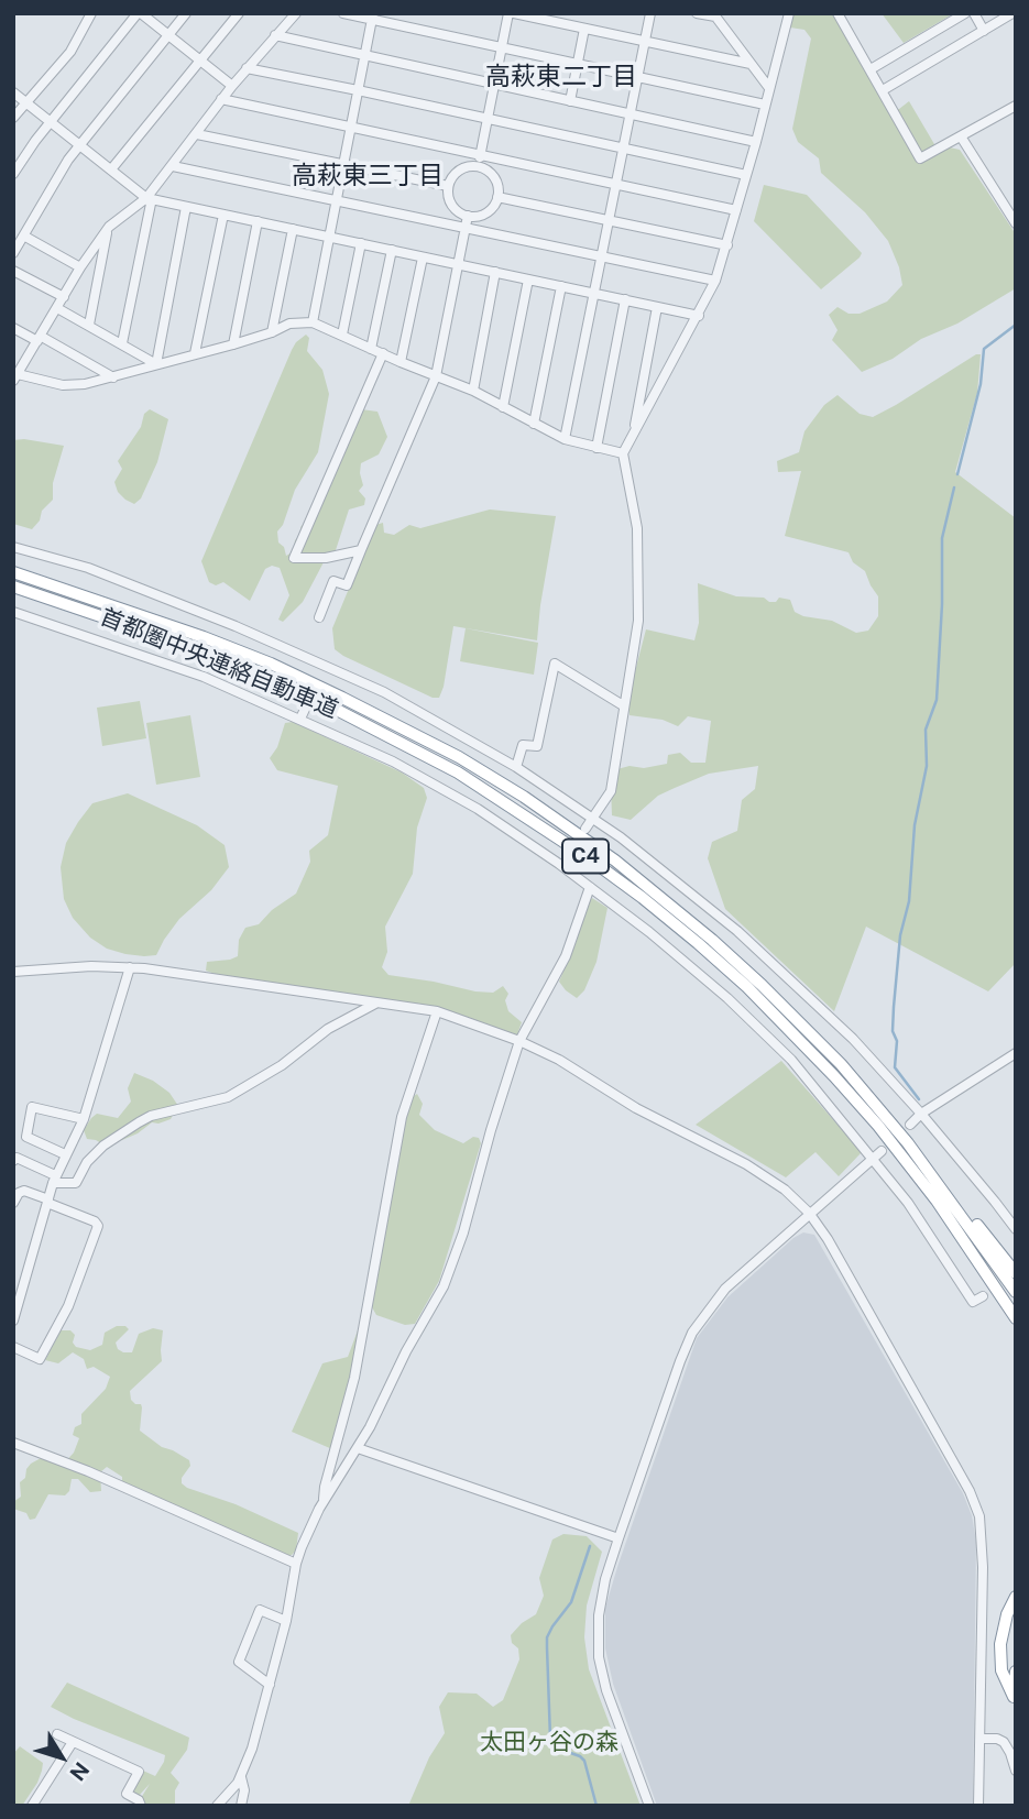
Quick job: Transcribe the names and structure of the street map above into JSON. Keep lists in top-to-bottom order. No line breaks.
{"streets":{"highway":["首都圏中央連絡自動車道","C4"]},"districts":["高萩東二丁目","高萩東三丁目"],"parks":["太田ヶ谷の森"],"north":"bottom right"}
